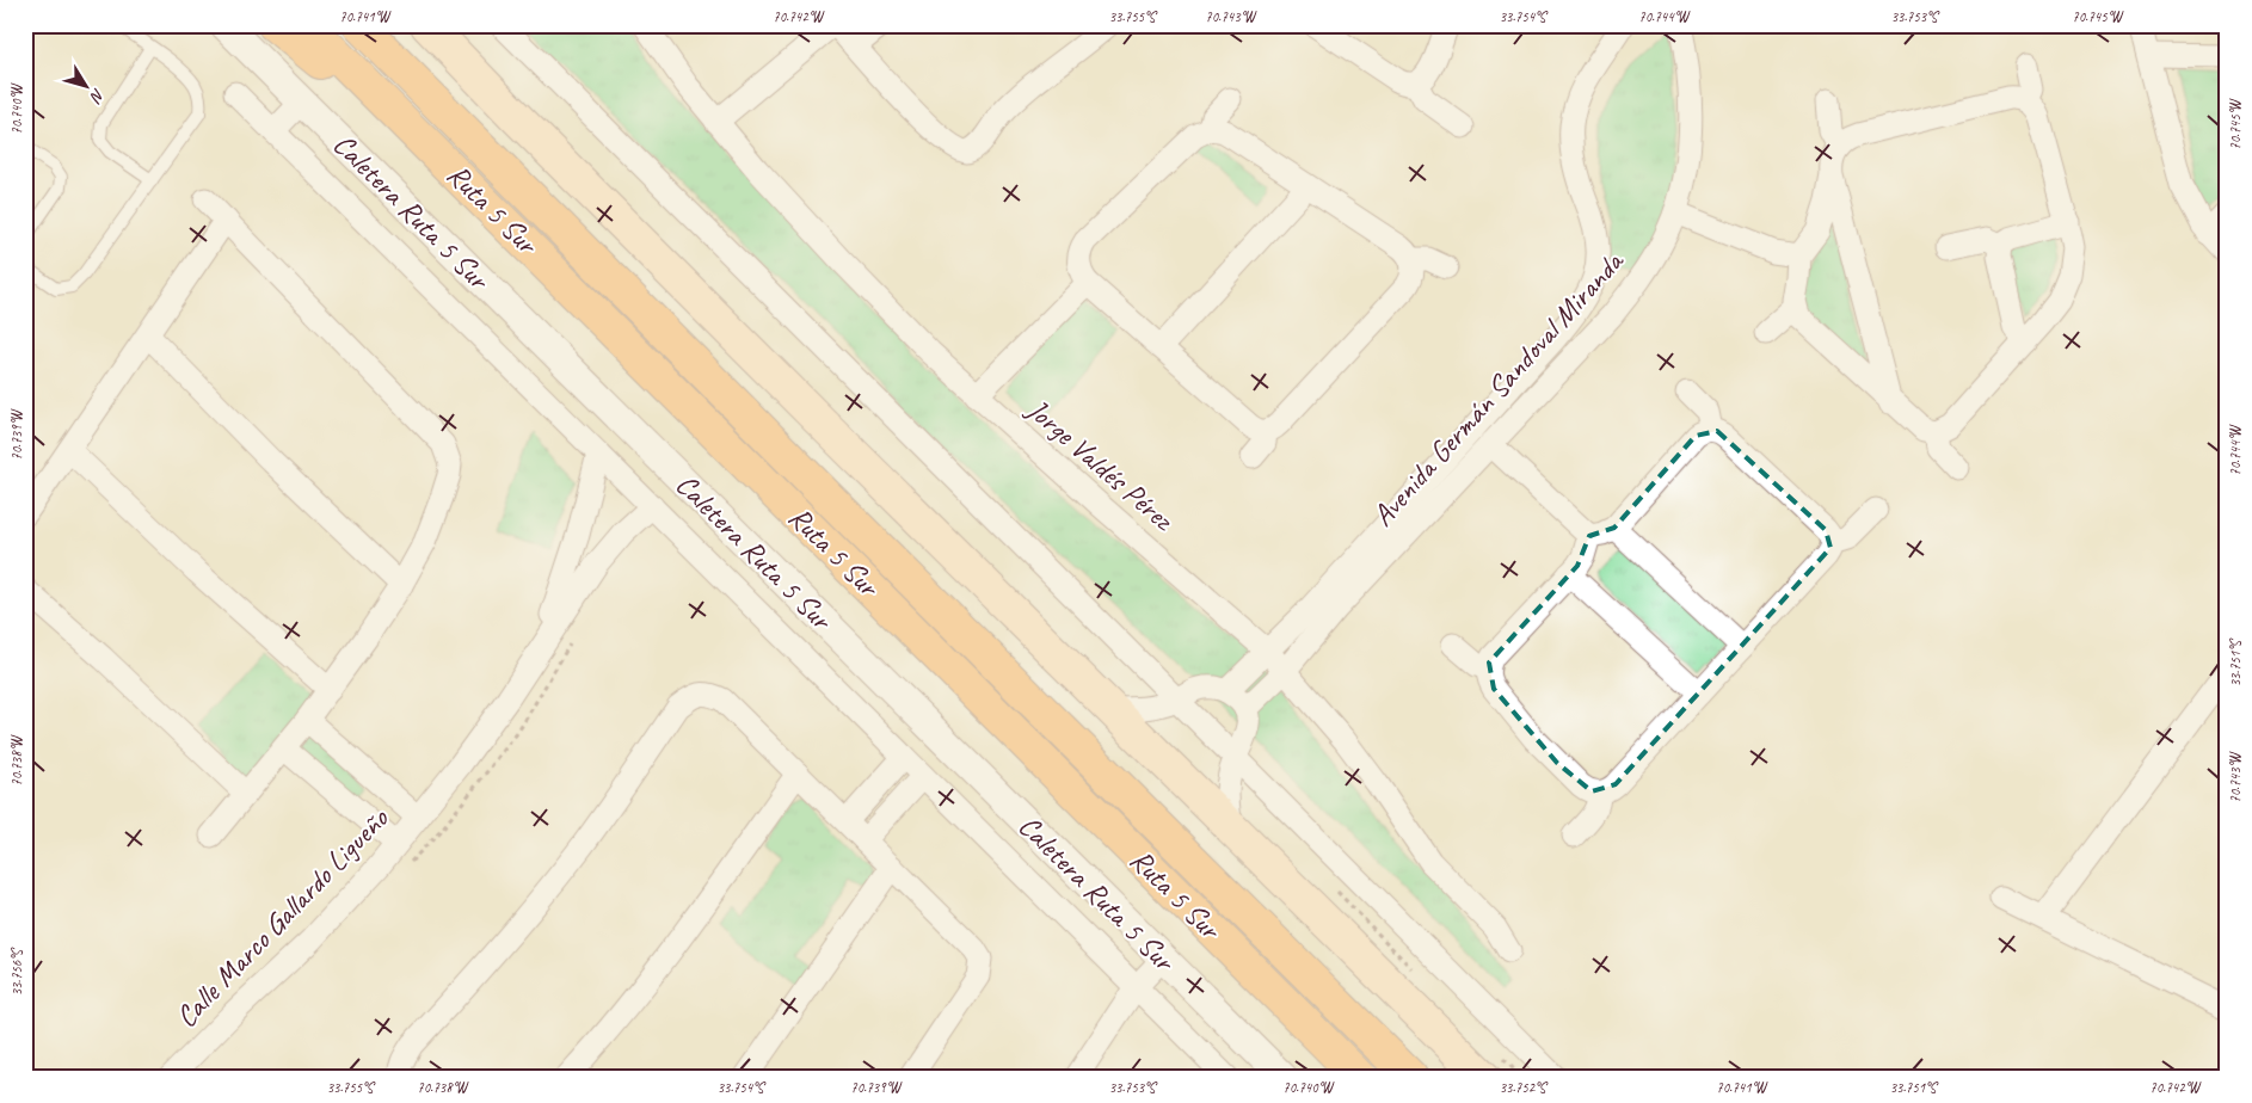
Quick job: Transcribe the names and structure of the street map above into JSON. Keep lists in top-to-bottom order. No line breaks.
{"streets":{"highway":["Ruta 5 Sur"],"street":["Caletera Ruta 5 Sur","Avenida Germán Sandoval Miranda","Jorge Valdés Pérez","Calle Marco Gallardo Ligueño"]},"crossings":[["Avenida Germán Sandoval Miranda","Jorge Valdés Pérez"]],"north":"bottom right","coordinates":["70.741°W","70.742°W","33.755°S","70.743°W","33.754°S","70.744°W","33.753°S","70.745°W","70.740°W","70.739°W","33.751°S","70.738°W","33.756°S","33.752°S"]}
